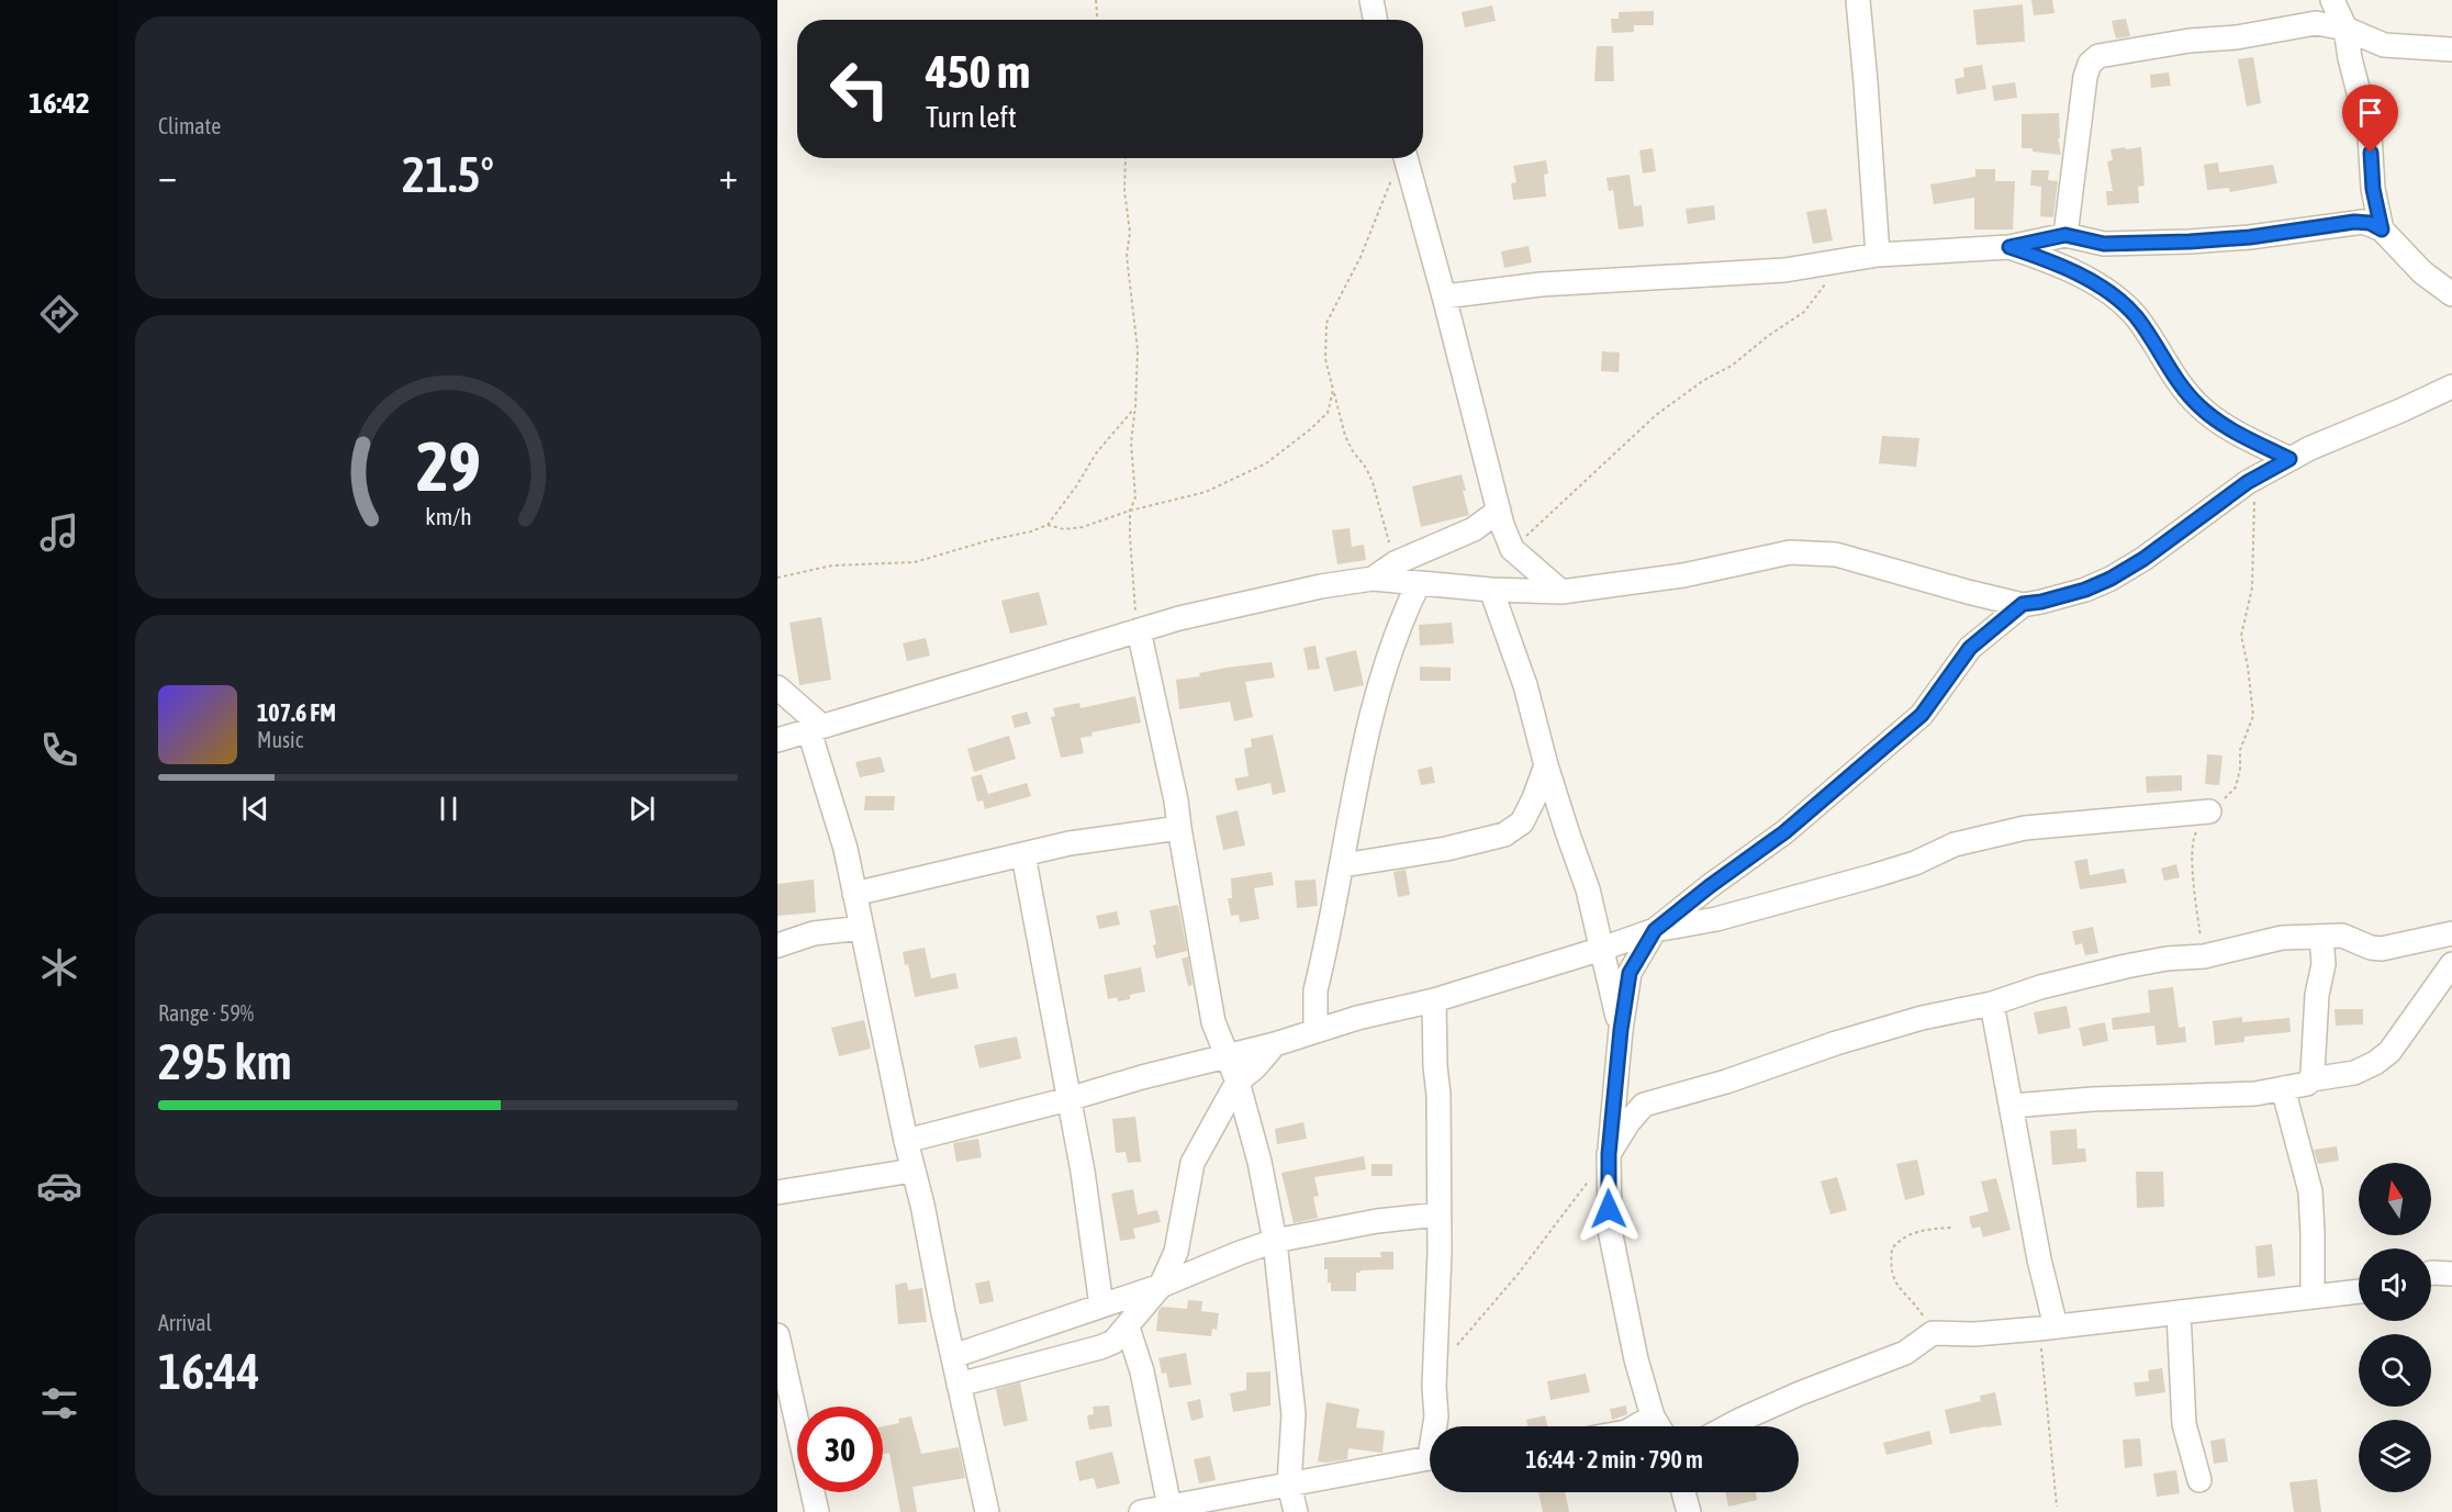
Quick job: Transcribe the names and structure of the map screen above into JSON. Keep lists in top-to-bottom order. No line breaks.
{"north":"top","page":{"tabs":"16:42","tile":["Climate",["Range · 59%","295 km"],["Arrival","16:44"]],"turn":["450 m","Turn left"],"heat":["−","21.5°","+"],"song":["107.6 FM","Music"],"limit":"30","trip":"16:44 · 2 min · 790 m","gauge":["29","km/h"]}}
